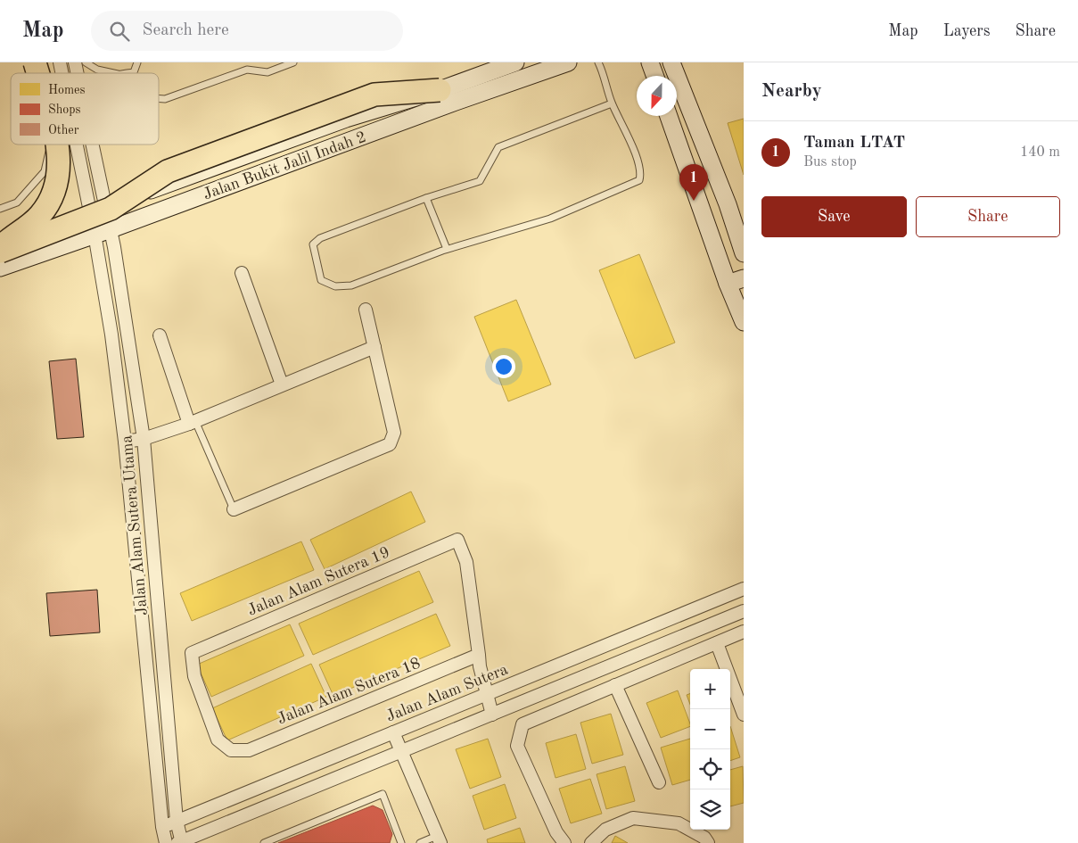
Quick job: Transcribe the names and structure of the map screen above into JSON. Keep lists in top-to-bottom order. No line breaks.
{"streets":{"street":["Jalan Bukit Jalil Indah 2","Jalan Alam Sutera Utama","Jalan Alam Sutera 19","Jalan Alam Sutera 18","Jalan Alam Sutera"]},"crossings":[["Jalan Bukit Jalil Indah 2","Jalan Alam Sutera Utama"],["Jalan Alam Sutera Utama","Jalan Alam Sutera"],["Jalan Alam Sutera 19","Jalan Alam Sutera 18"]],"legend":["Homes","Shops","Other"],"north":"bottom","page":{"header":"Map","search":"Search here","nav":["Map","Layers","Share"],"heading":"Nearby","list":[{"mark":"1","name":"Taman LTAT","note":"Bus stop","value":"140 m"}],"pins":"1","buttons":["Save","Share"],"map_buttons":["+","−"]}}
